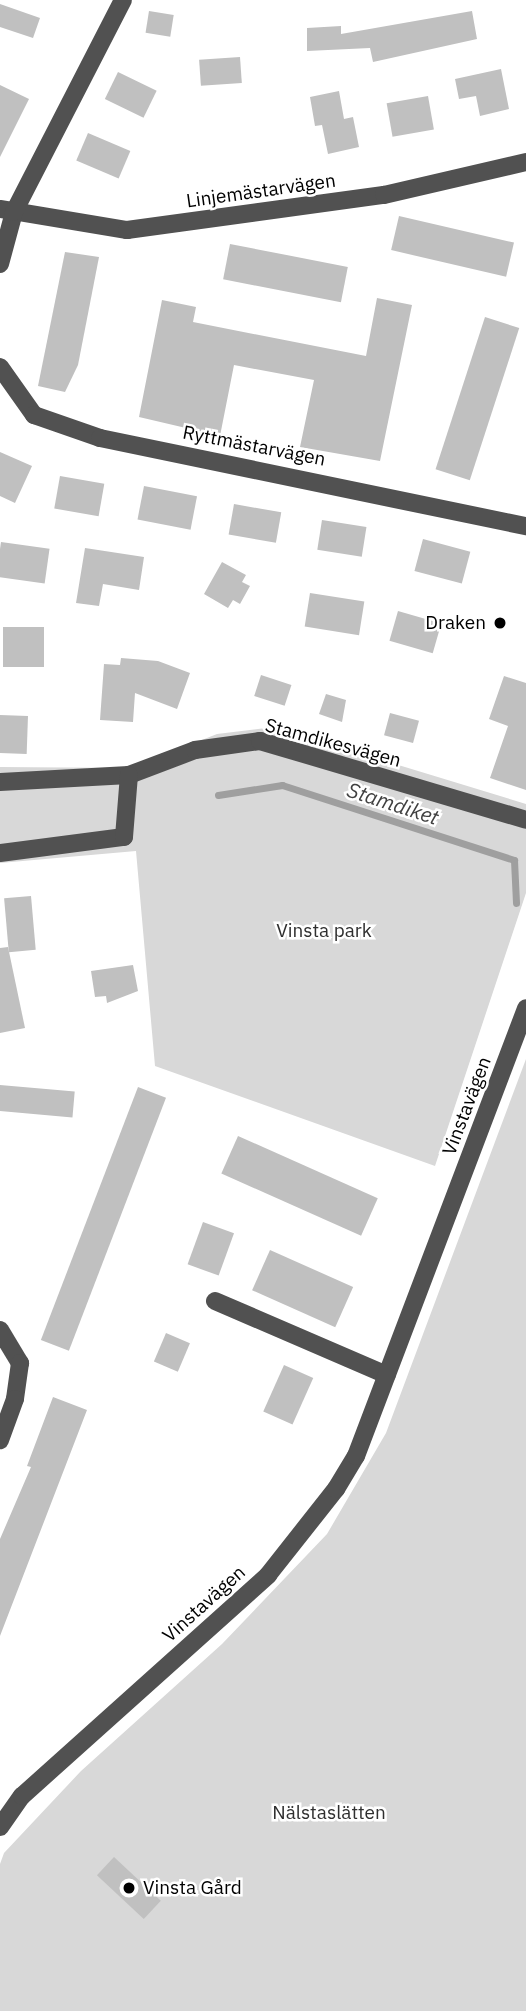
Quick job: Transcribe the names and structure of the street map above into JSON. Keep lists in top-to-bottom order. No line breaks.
{"streets":{"street":["Linjemästarvägen","Ryttmästarvägen","Stamdikesvägen","Vinstavägen"]},"water":["Stamdiket"],"parks":["Vinsta park","Nälstaslätten"],"places":["Draken","Vinsta Gård"]}
